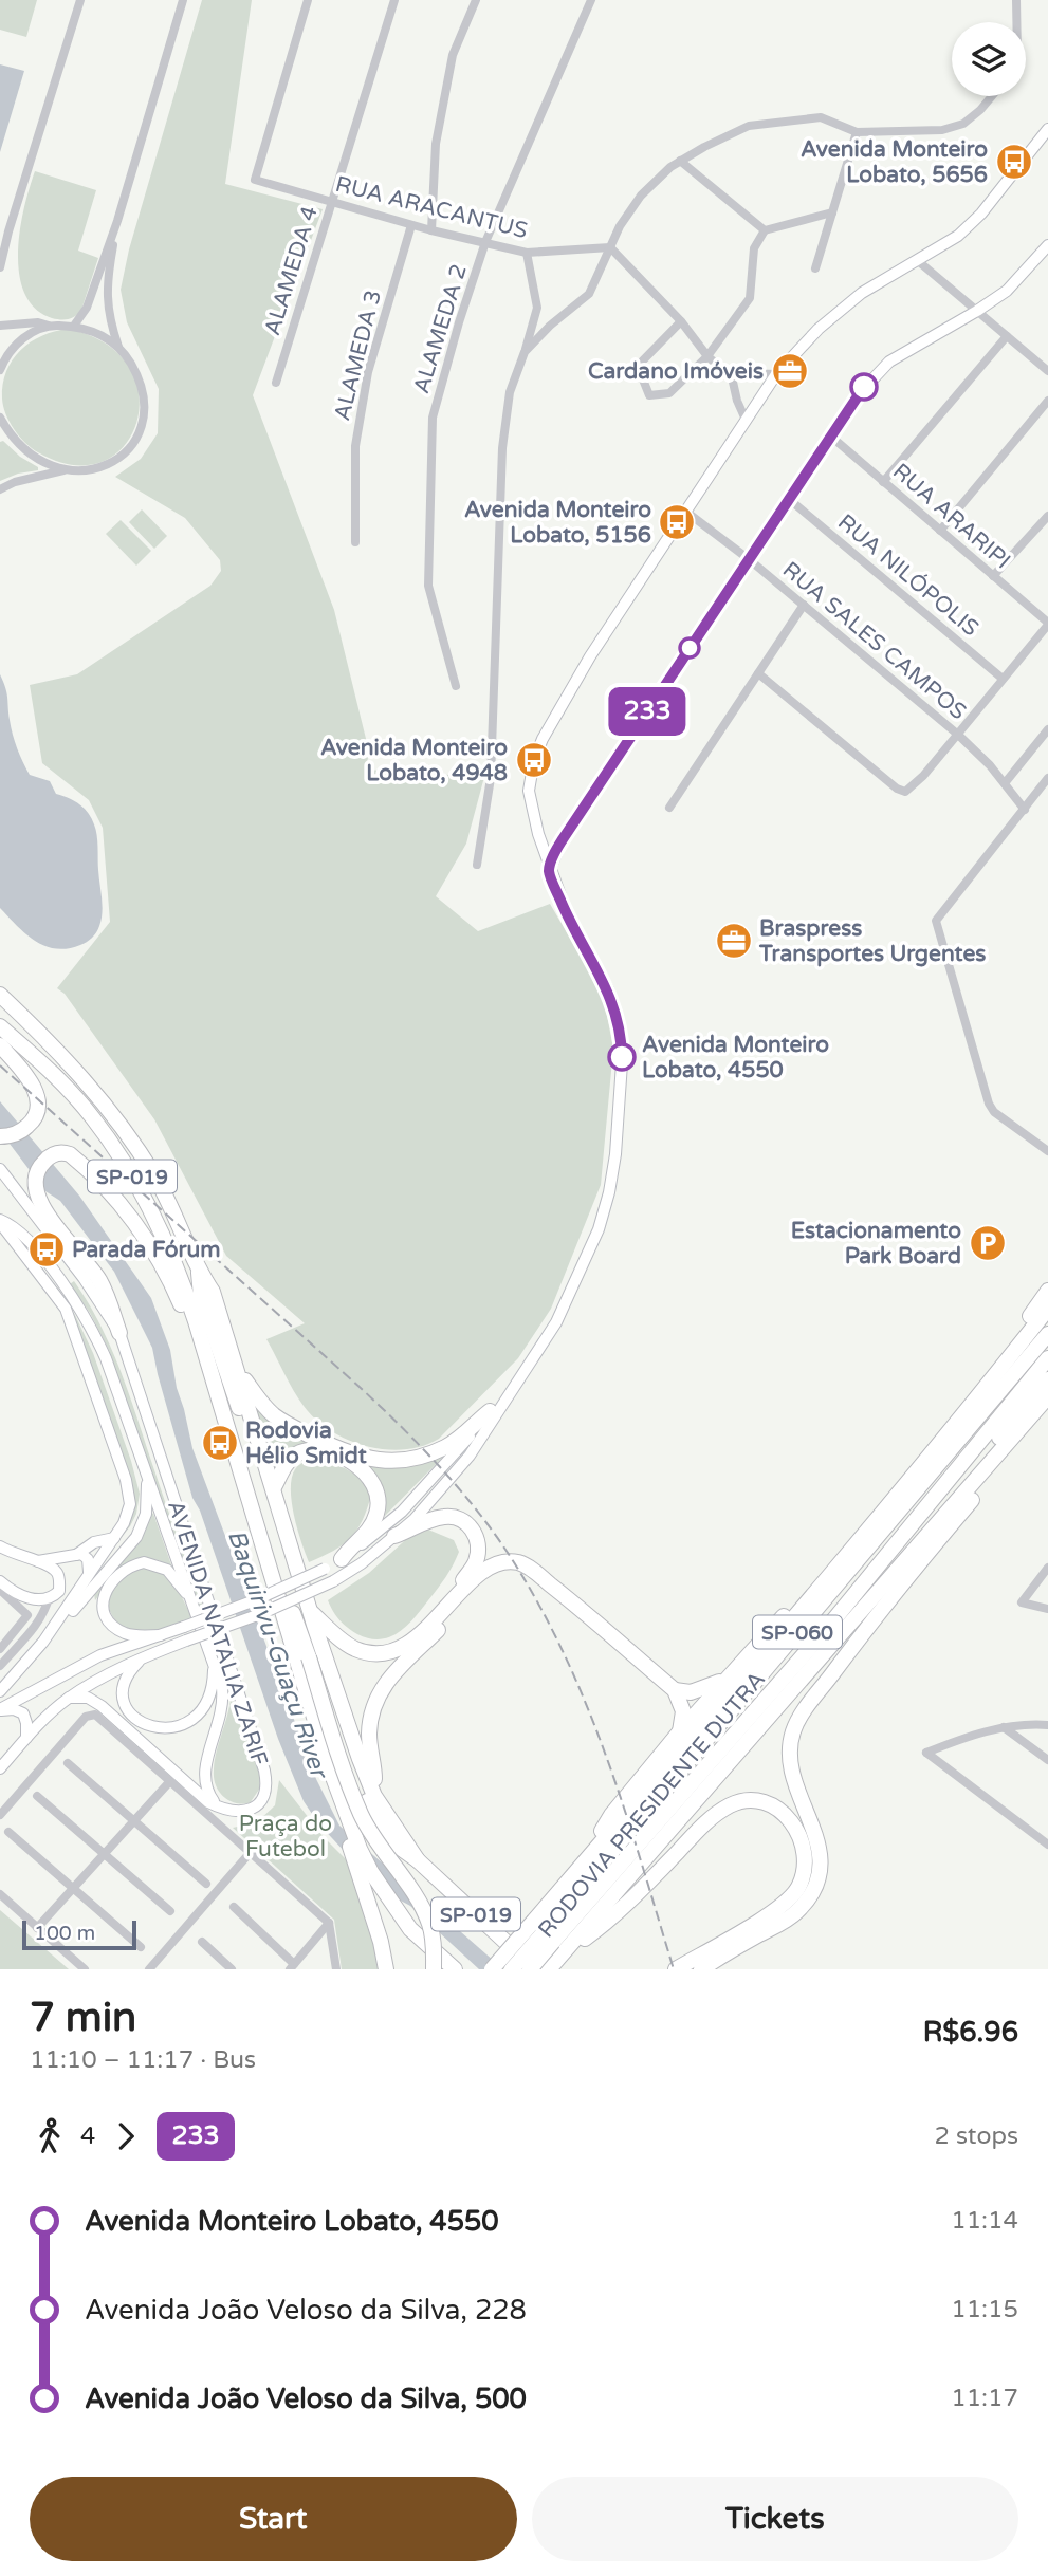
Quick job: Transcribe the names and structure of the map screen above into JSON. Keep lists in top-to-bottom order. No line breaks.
{"streets":{"highway":["SP-019","SP-060","RODOVIA PRESIDENTE DUTRA"],"main road":["AVENIDA NATALIA ZARIF"],"street":["RUA ARACANTUS","ALAMEDA 4","ALAMEDA 2","ALAMEDA 3","RUA ARARIPI","RUA NILÓPOLIS","RUA SALES CAMPOS"]},"crossings":[["RUA ARACANTUS","ALAMEDA 4"],["RUA ARACANTUS","ALAMEDA 2"],["RUA ARACANTUS","ALAMEDA 3"],["SP-060","RODOVIA PRESIDENTE DUTRA"]],"water":["Baquirivu-Guaçu River"],"parks":["Praça do Futebol"],"places":{"bus stop":["Avenida Monteiro Lobato, 5656","Avenida Monteiro Lobato, 5156","Avenida Monteiro Lobato, 4948","Parada Fórum","Rodovia Hélio Smidt"],"office":["Cardano Imóveis","Braspress Transportes Urgentes"],"other":["Avenida Monteiro Lobato, 4550"],"parking":["Estacionamento Park Board"]},"lines":["bus line 233"],"scale_bar":"100 m","page":{"on_map":"233","scale":"100 m","heading":["7 min","11:10 – 11:17 · Bus","R$6.96"],"legs":["4","233","2 stops"],"list":[{"name":"Avenida Monteiro Lobato, 4550","value":"11:14"},{"name":"Avenida João Veloso da Silva, 228","value":"11:15"},{"name":"Avenida João Veloso da Silva, 500","value":"11:17"}],"buttons":["Start","Tickets"]}}
